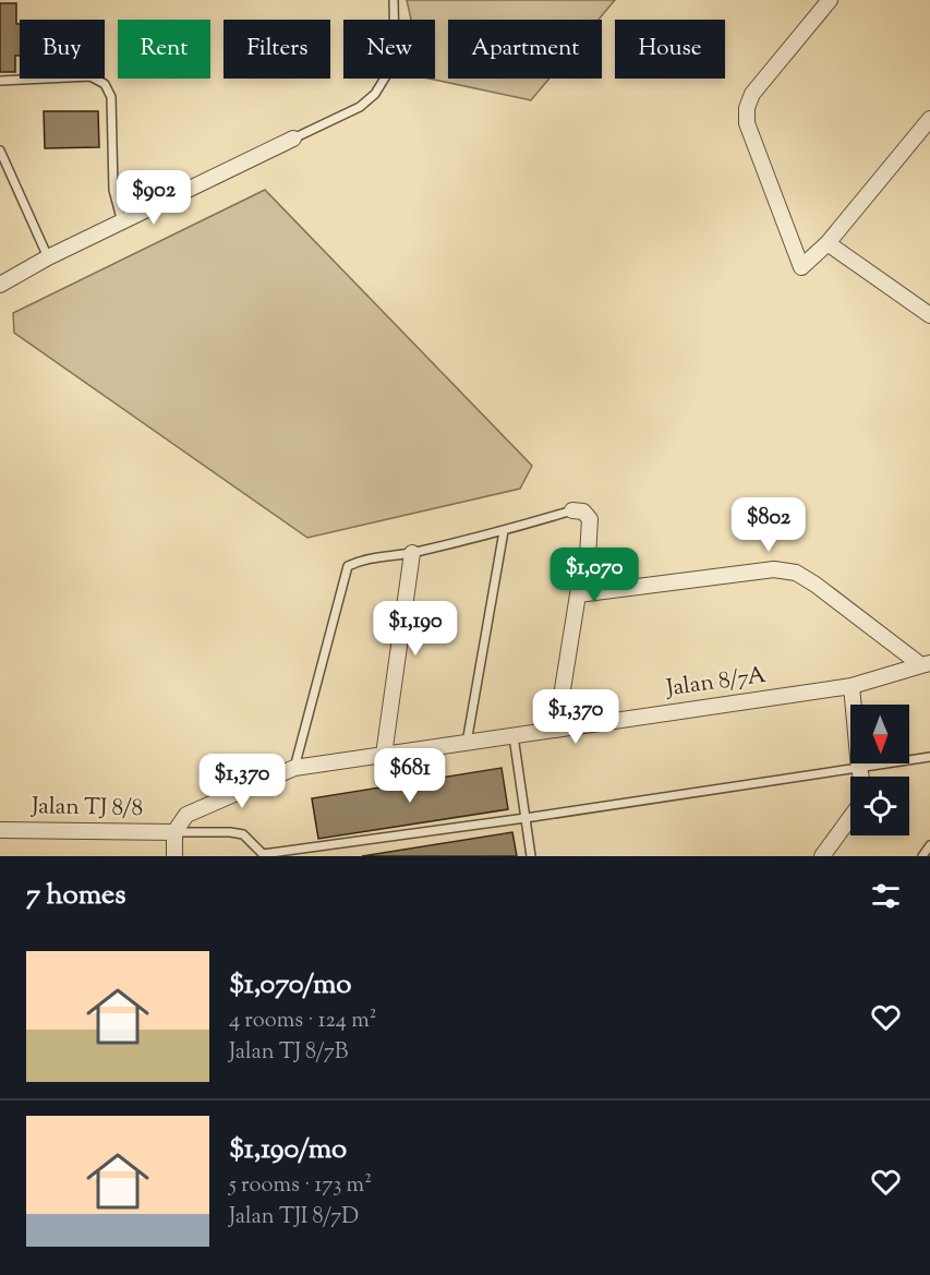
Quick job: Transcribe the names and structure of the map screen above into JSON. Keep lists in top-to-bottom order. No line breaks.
{"streets":{"street":["Jalan 8/7A","Jalan TJ 8/8"]},"crossings":[["Jalan 8/7A","Jalan TJ 8/8"]],"north":"bottom","page":{"chip":["Buy","Rent","Filters","New","Apartment","House"],"price":["$902","$802","$1,070","$1,190","$1,370","$681","$1,370"],"heading":"7 homes","list":[{"name":"$1,070/mo","note":"4 rooms · 124 m² · Jalan TJ 8/7B"},{"name":"$1,190/mo","note":"5 rooms · 173 m² · Jalan TJI 8/7D"}]}}
